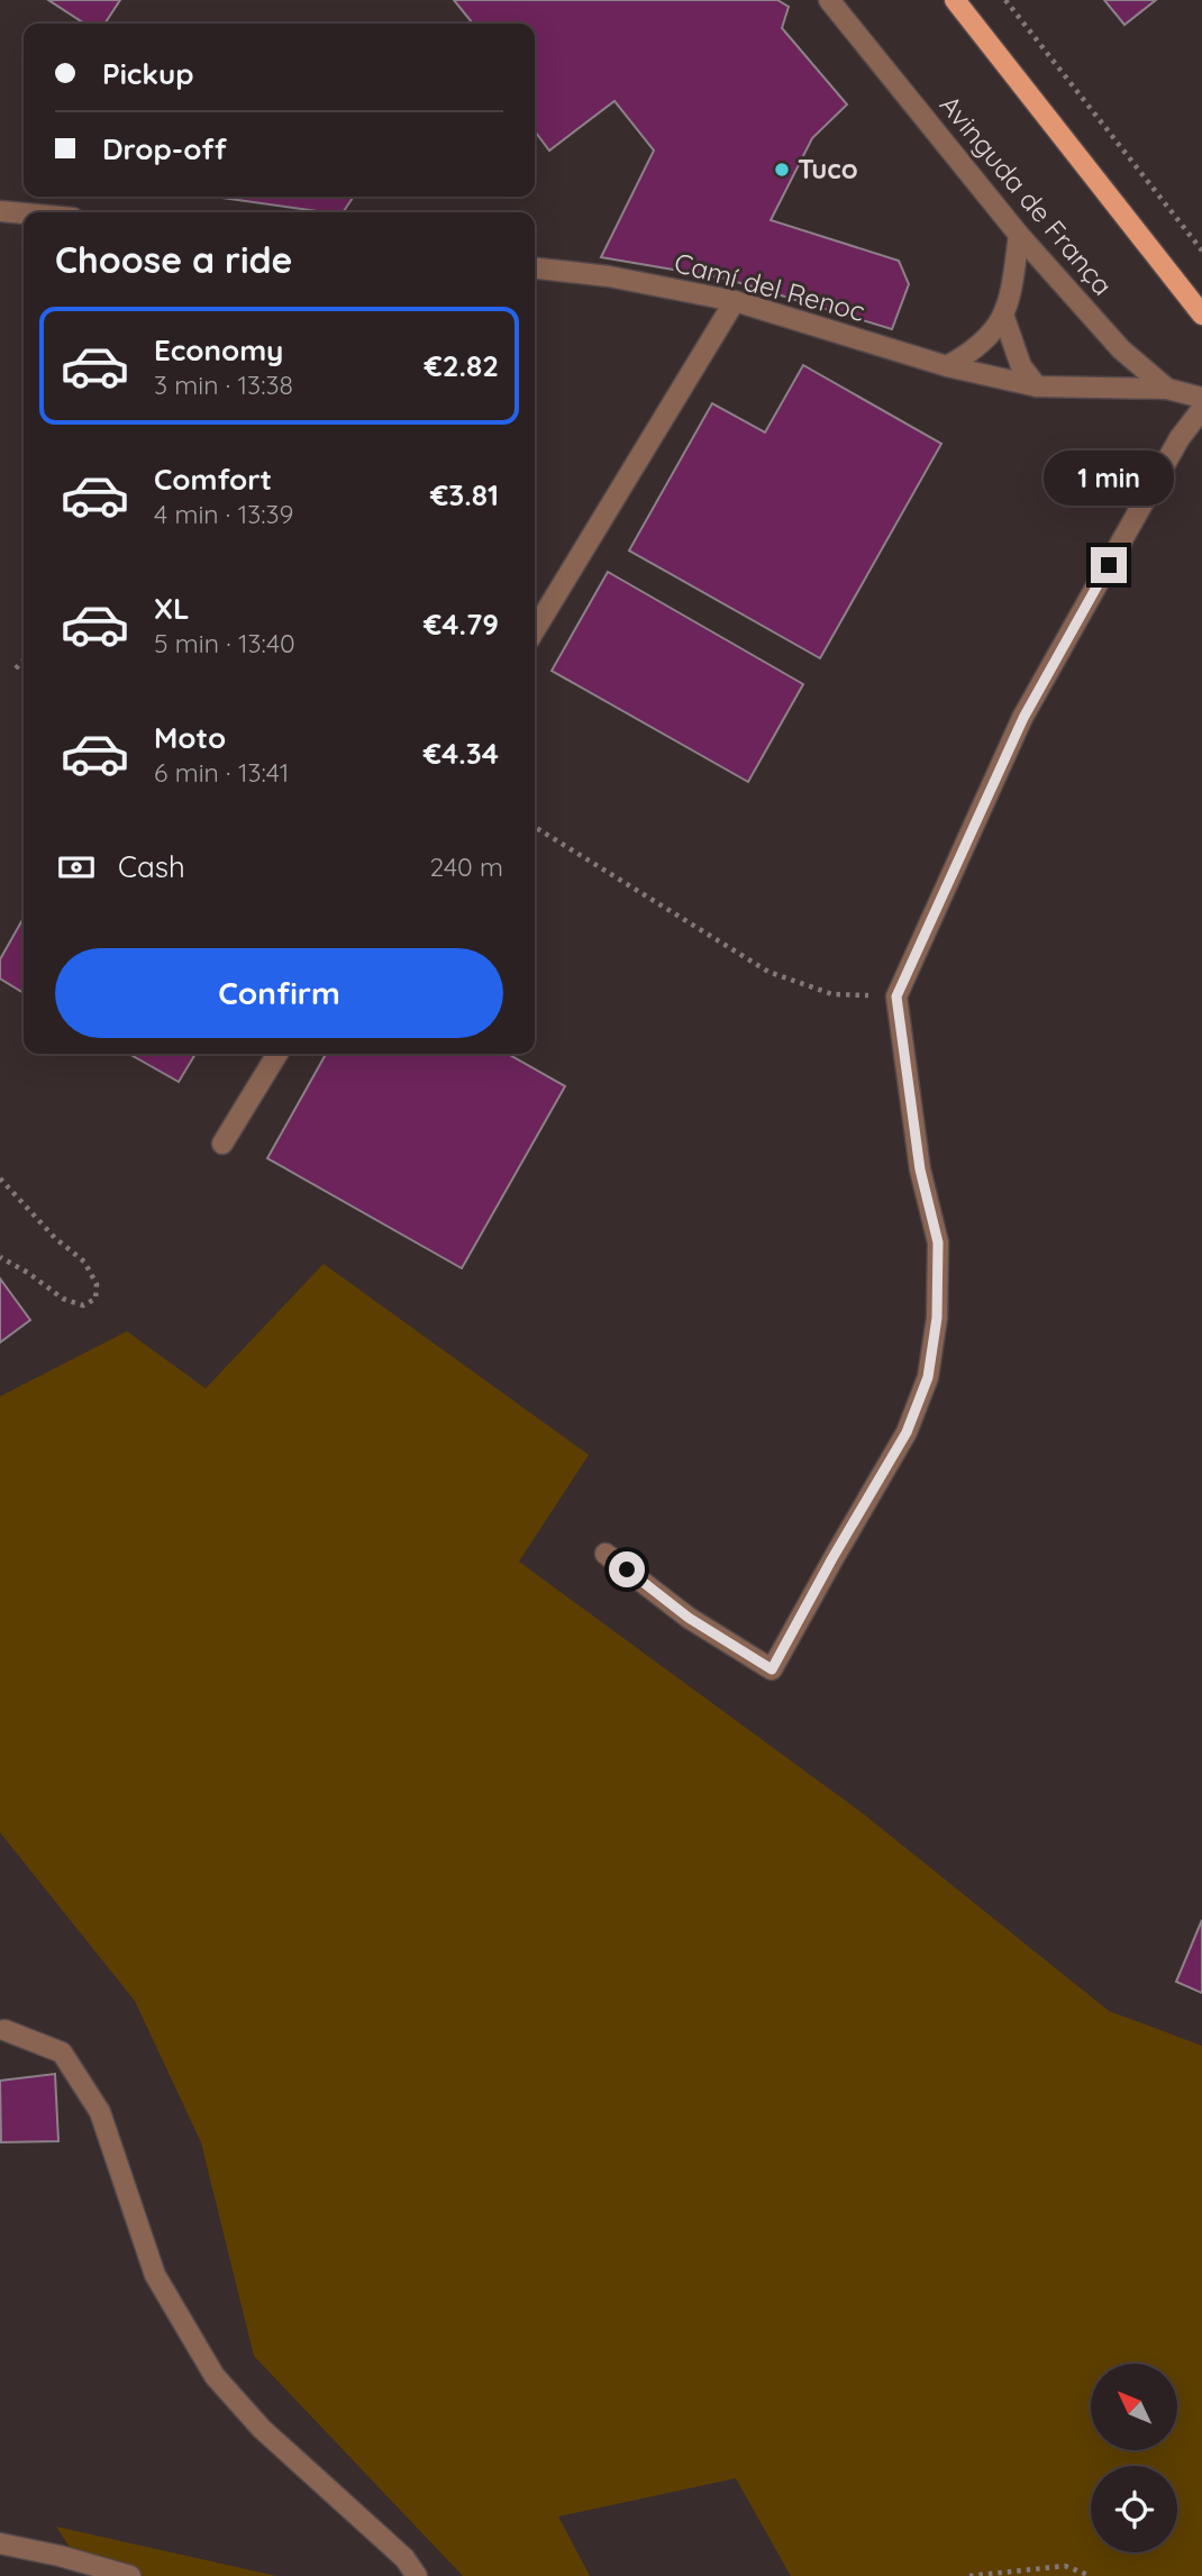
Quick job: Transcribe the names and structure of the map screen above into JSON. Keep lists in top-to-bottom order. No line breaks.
{"streets":{"street":["Avinguda de França","Camí del Renoc"]},"crossings":[["Avinguda de França","Camí del Renoc"]],"places":["Tuco"],"north":"top left","page":{"banner":["Pickup","Drop-off"],"heading":"Choose a ride","list":[{"name":"Economy","note":"3 min · 13:38","value":"€2.82"},{"name":"Comfort","note":"4 min · 13:39","value":"€3.81"},{"name":"XL","note":"5 min · 13:40","value":"€4.79"},{"name":"Moto","note":"6 min · 13:41","value":"€4.34"}],"bubble":"1 min","pay":["Cash","240 m"],"buttons":"Confirm"}}
